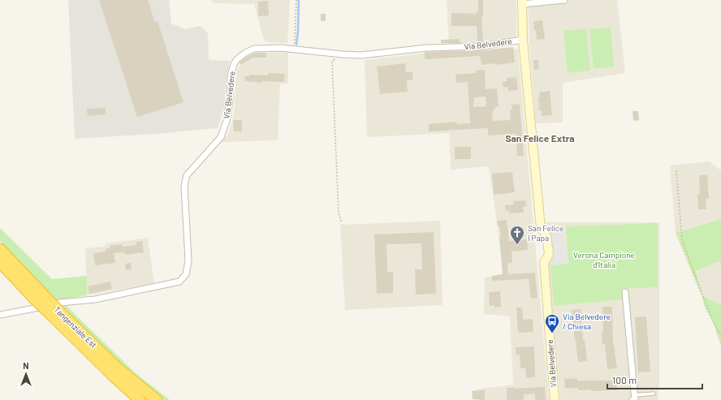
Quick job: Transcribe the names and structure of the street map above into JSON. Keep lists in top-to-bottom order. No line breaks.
{"streets":{"highway":["Tangenziale Est"],"street":["Via Belvedere"]},"districts":["San Felice Extra"],"parks":["Verona Campione d'Italia"],"places":{"church":["San Felice I Papa"],"bus stop":["Via Belvedere / Chiesa"]},"scale_bar":"100 m","north":"top"}
